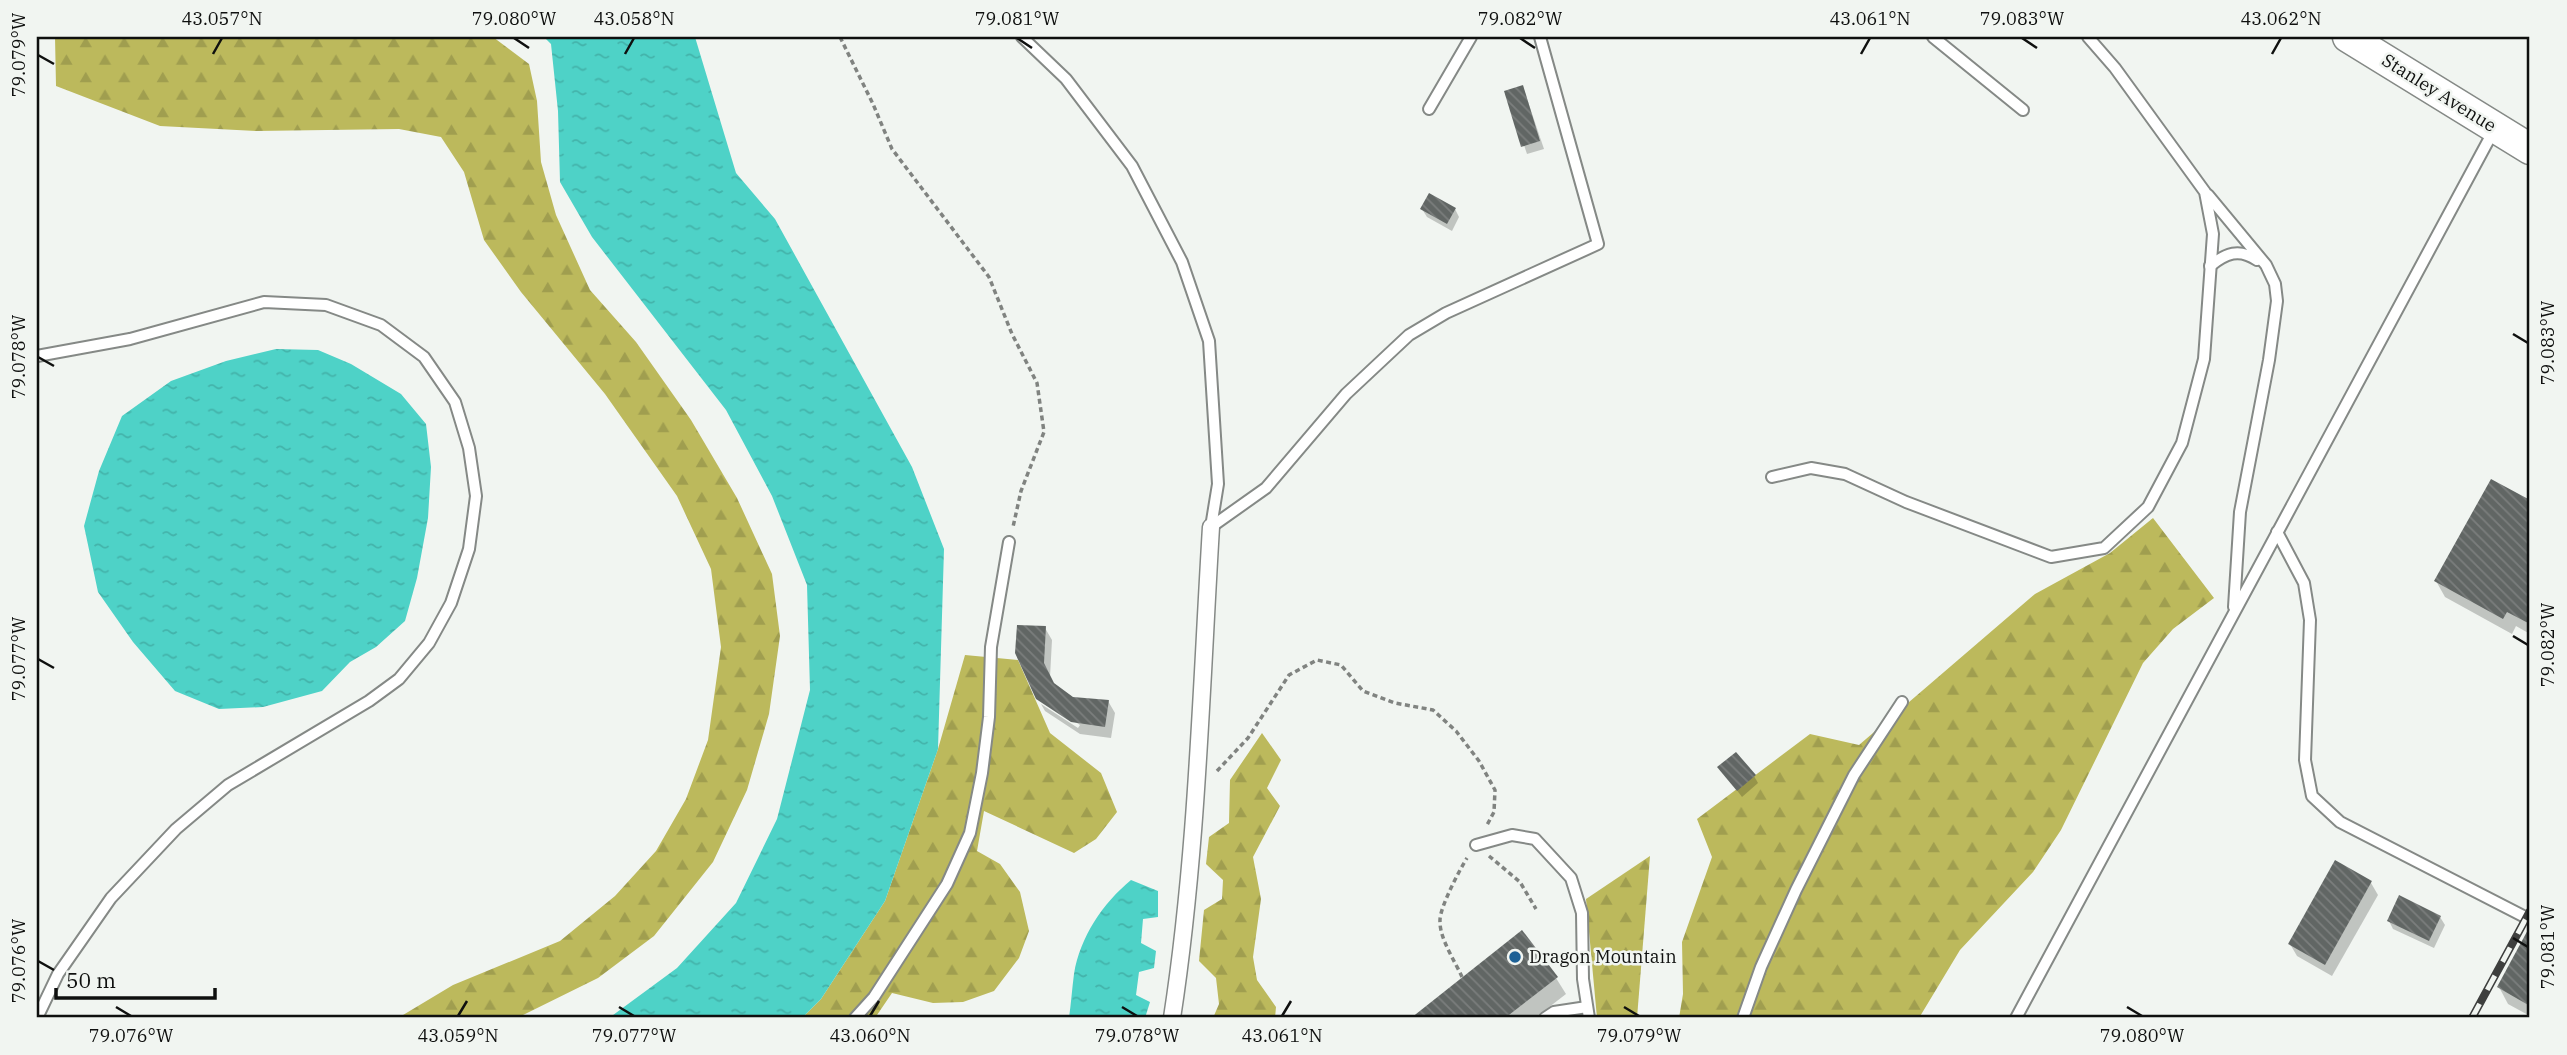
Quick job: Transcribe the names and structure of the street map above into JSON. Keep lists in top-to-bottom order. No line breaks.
{"streets":{"main road":["Stanley Avenue"]},"places":["Dragon Mountain"],"scale_bar":"50 m","coordinates":["43.057°N","79.080°W","43.058°N","79.081°W","79.082°W","43.061°N","79.083°W","43.062°N","79.079°W","79.078°W","79.077°W","79.076°W","43.059°N","43.060°N"]}
